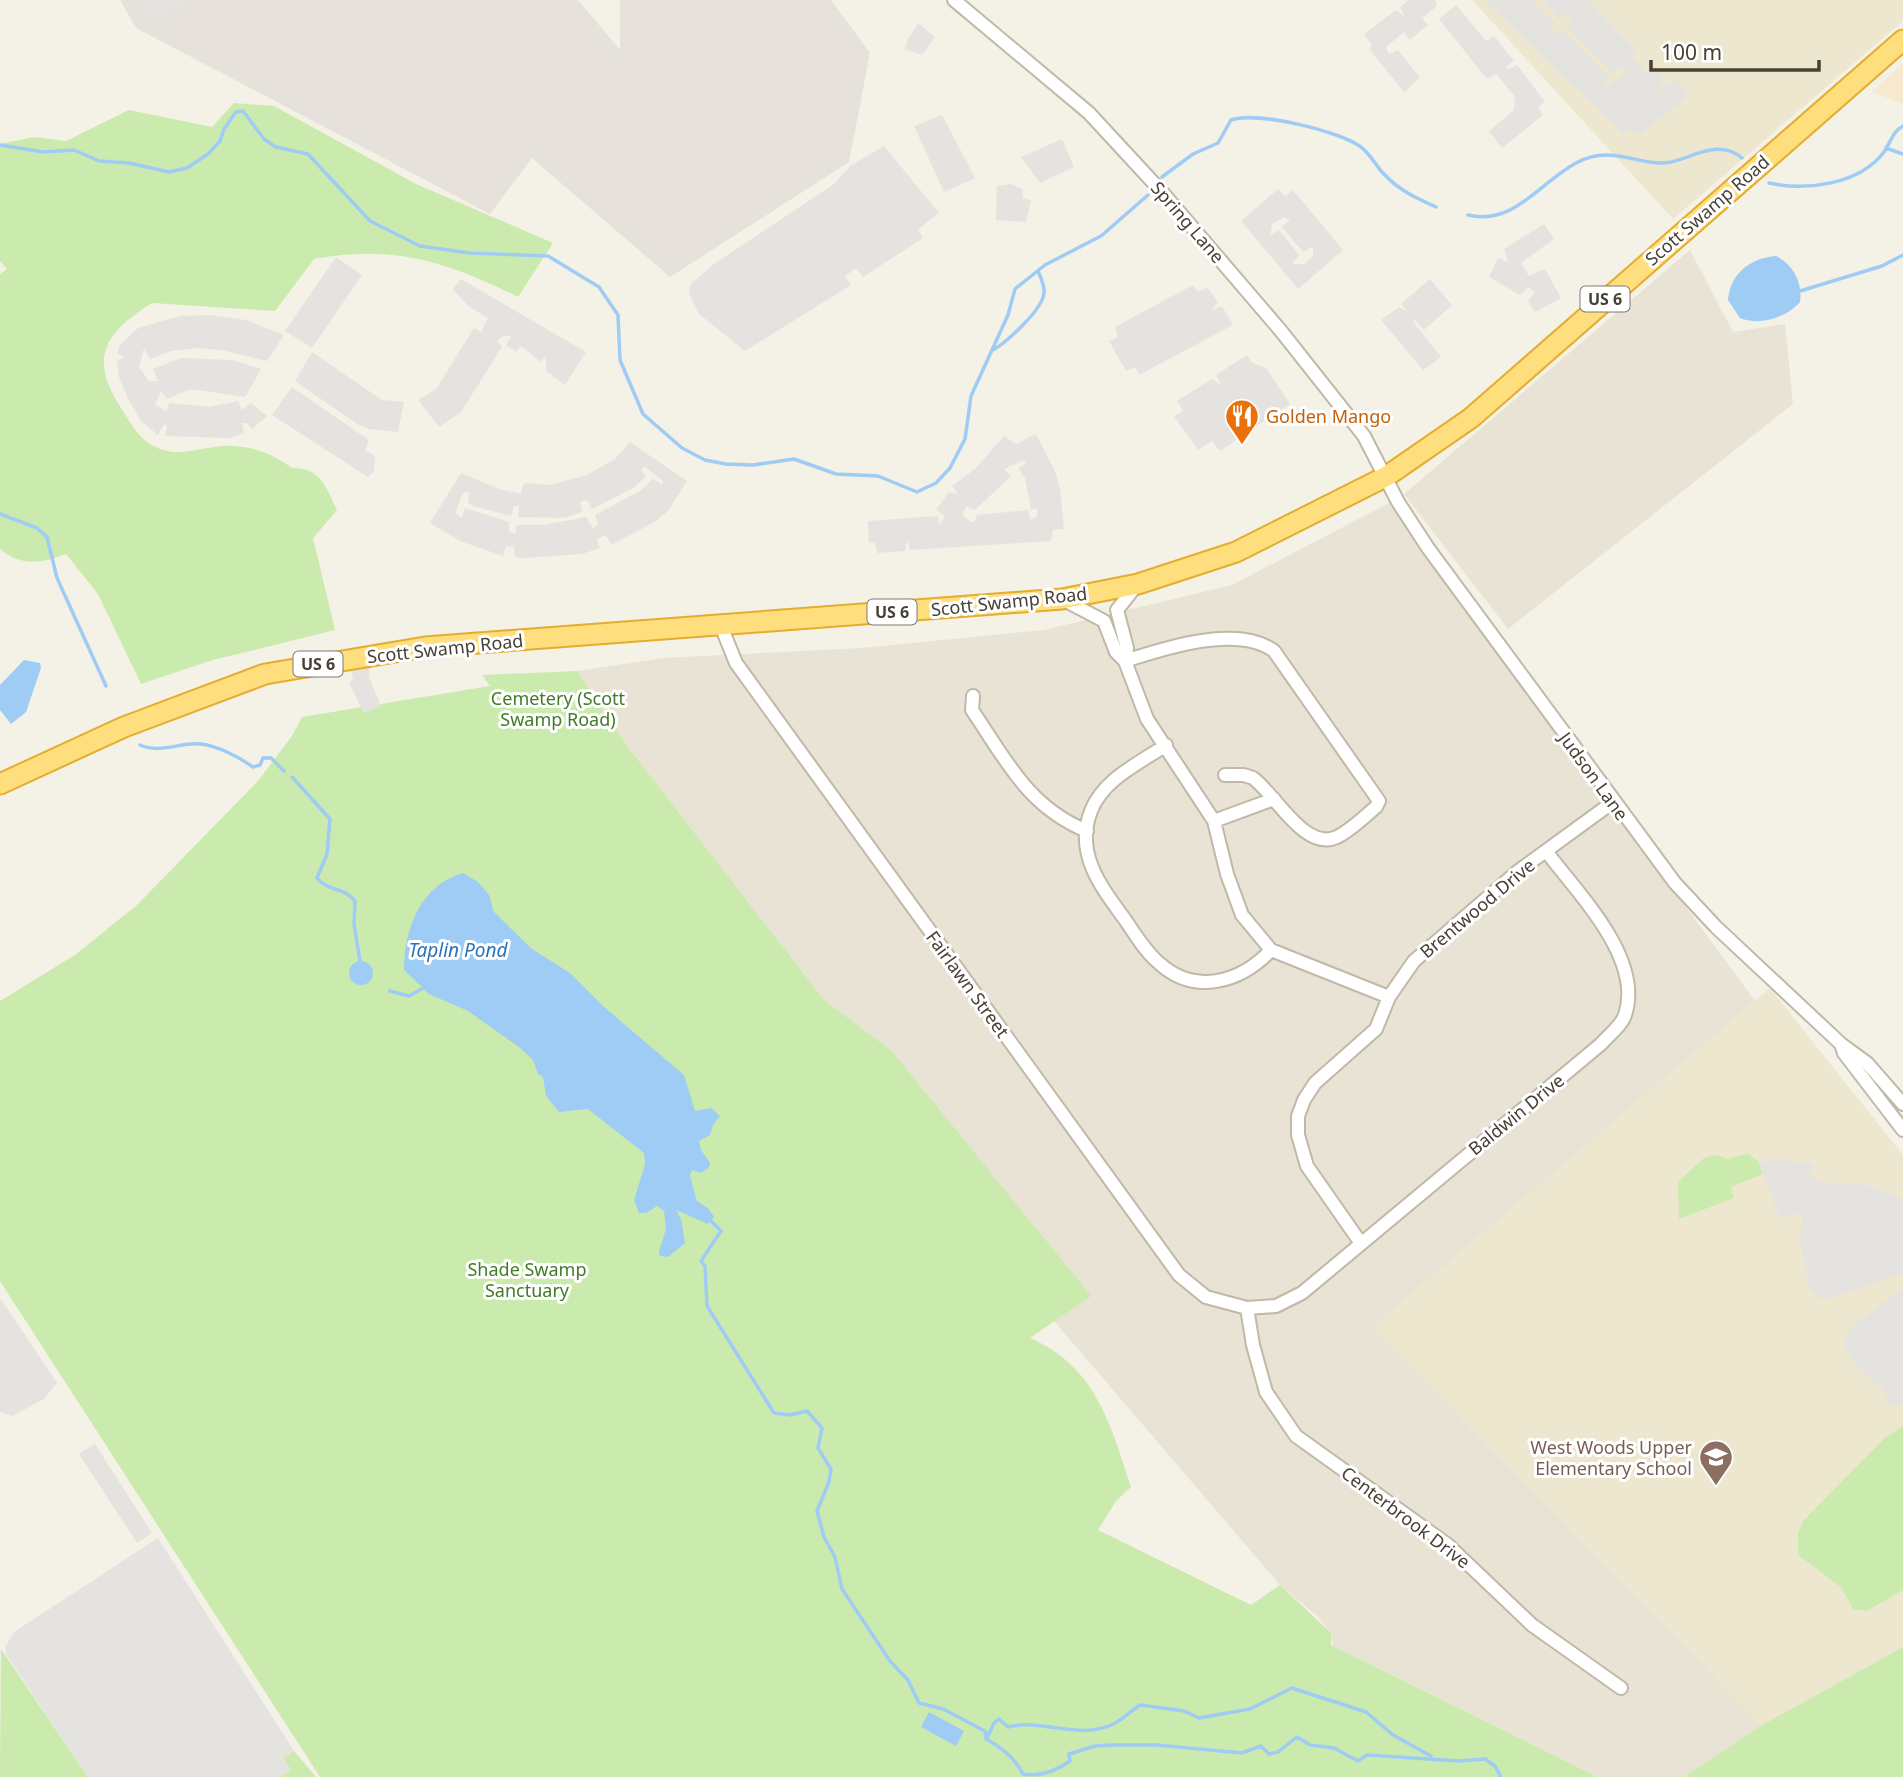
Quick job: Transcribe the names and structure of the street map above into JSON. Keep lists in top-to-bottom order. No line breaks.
{"streets":{"highway":["Scott Swamp Road","US 6"],"street":["Spring Lane","Judson Lane","Brentwood Drive","Fairlawn Street","Baldwin Drive","Centerbrook Drive"]},"crossings":[["Scott Swamp Road","Spring Lane"],["Scott Swamp Road","Judson Lane"],["Scott Swamp Road","Fairlawn Street"],["Spring Lane","Judson Lane"],["Judson Lane","Brentwood Drive"],["Brentwood Drive","Baldwin Drive"],["Fairlawn Street","Baldwin Drive"],["Fairlawn Street","Centerbrook Drive"],["Baldwin Drive","Centerbrook Drive"]],"water":["Taplin Pond"],"parks":["Cemetery (Scott Swamp Road)","Shade Swamp Sanctuary"],"places":{"restaurant":["Golden Mango"],"school or university":["West Woods Upper Elementary School"]},"scale_bar":"100 m"}
